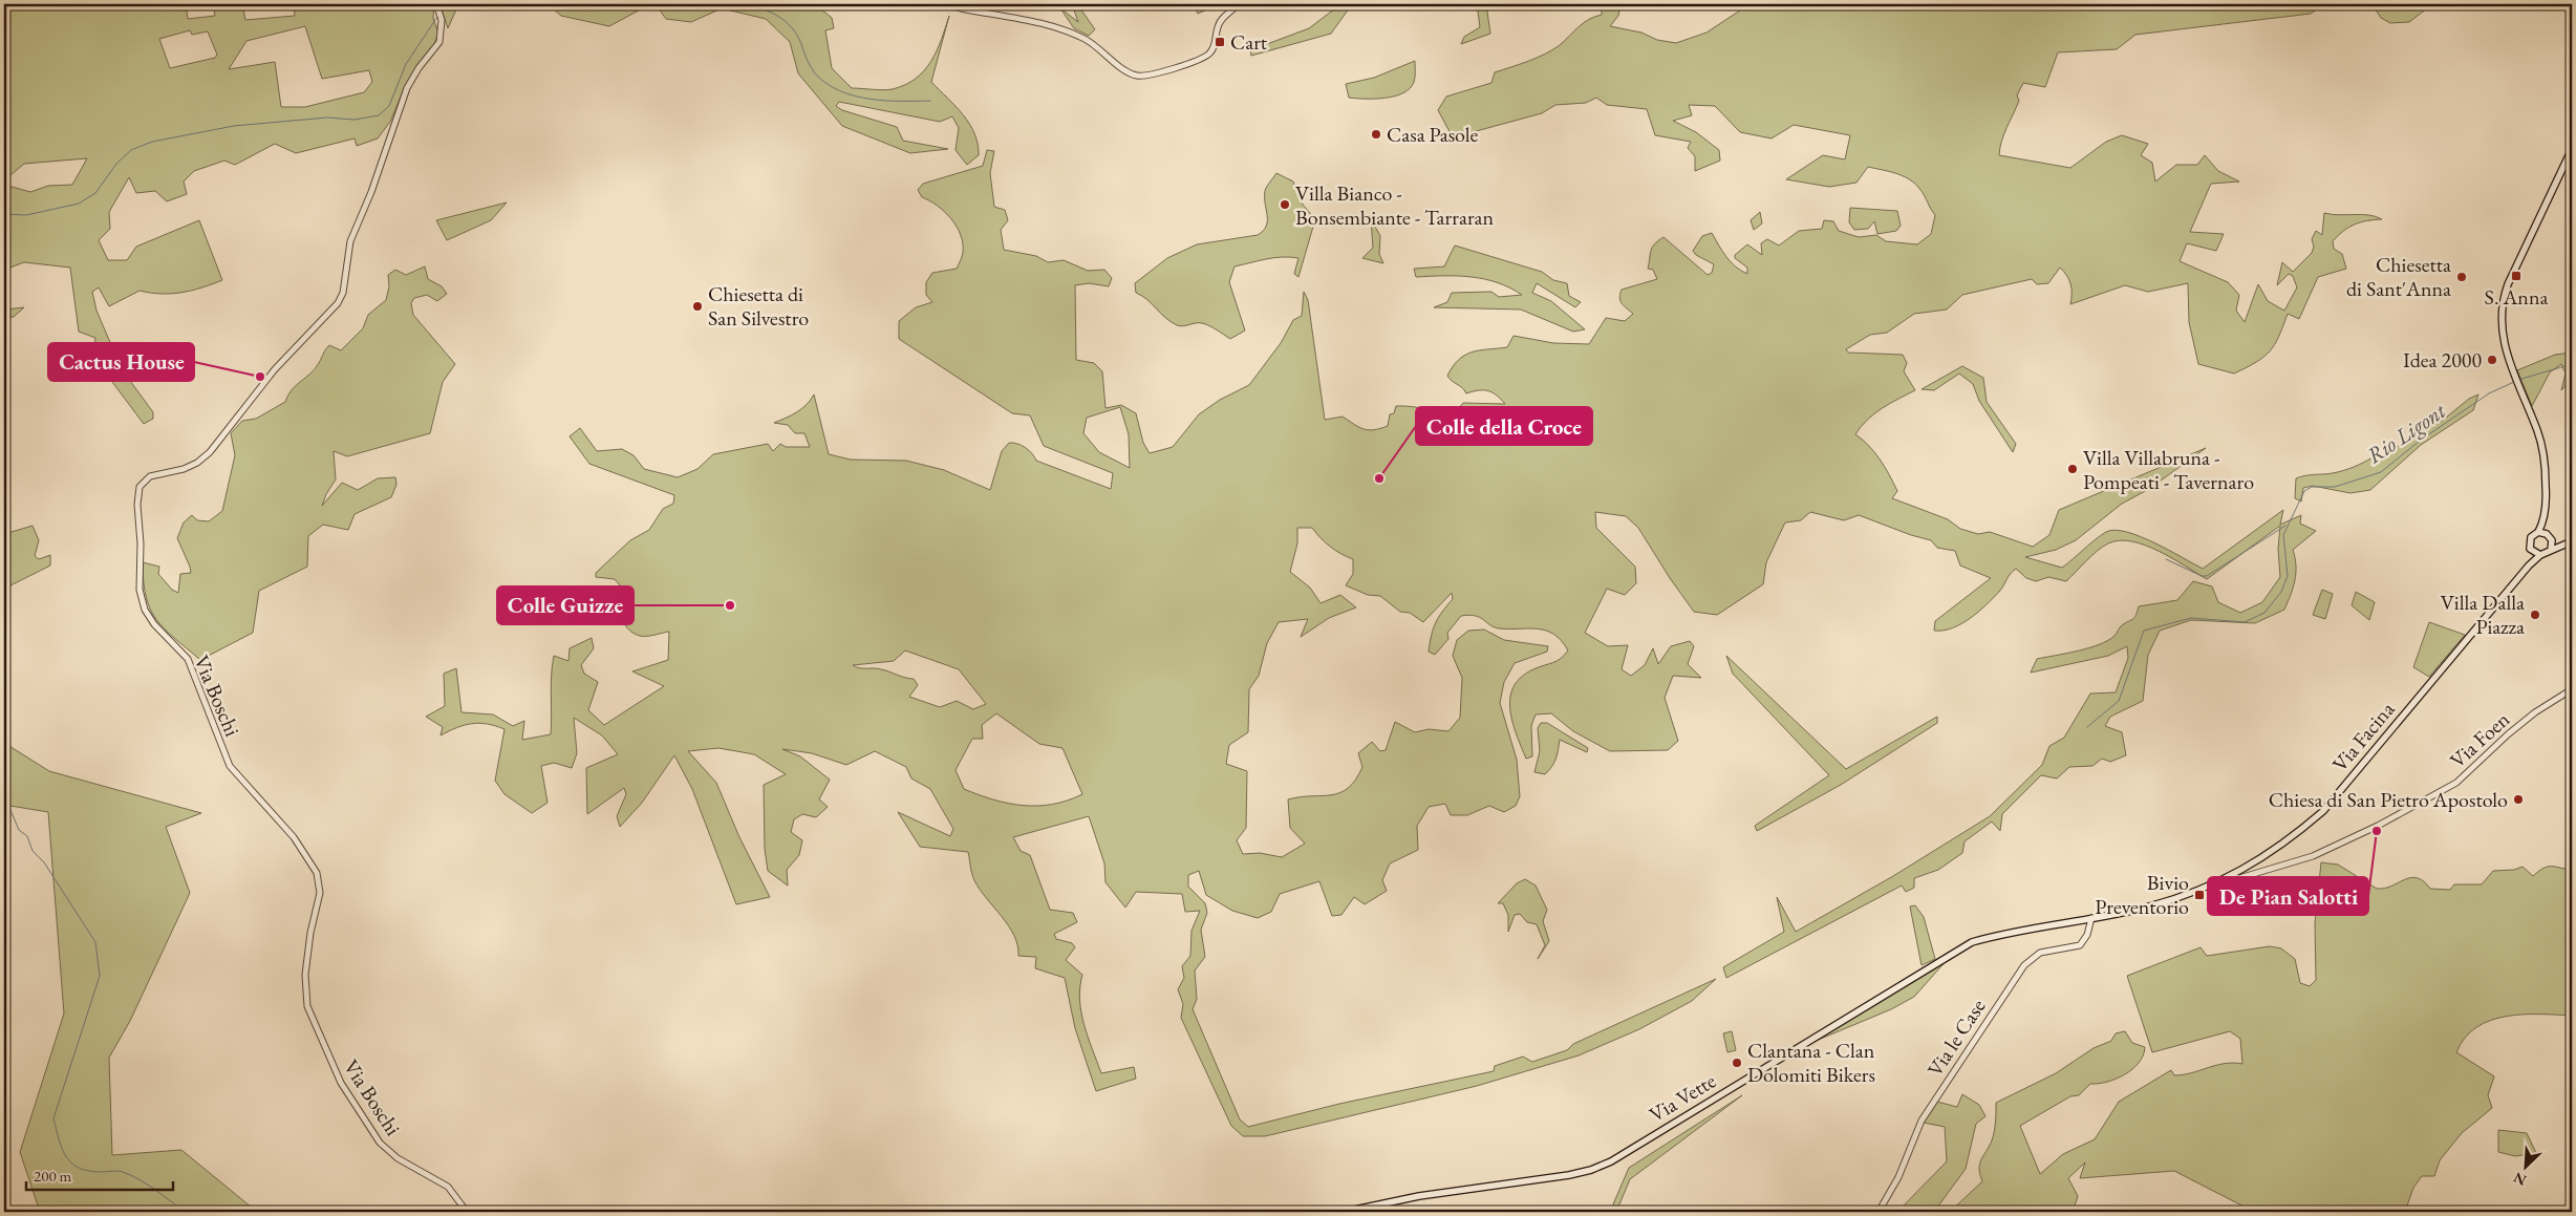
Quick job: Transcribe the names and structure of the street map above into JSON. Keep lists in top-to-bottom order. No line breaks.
{"streets":{"main road":["Via Facina","Via Vette"],"street":["Via Boschi","Via Foen","Via le Case"]},"crossings":[["Via Facina","Via Foen"],["Via Facina","Via le Case"],["Via Facina","Via Vette"]],"water":["Rio Ligont"],"places":{"transit":["Cart","S. Anna","Bivio Preventorio"],"other":["Casa Pasole","Villa Bianco - Bonsembiante - Tarraran","Chiesetta di Sant'Anna","Chiesetta di San Silvestro","Idea 2000","Cactus House","Villa Villabruna - Pompeati - Tavernaro","Colle della Croce","Colle Guizze","Villa Dalla Piazza","Chiesa di San Pietro Apostolo","De Pian Salotti","Clantana - Clan Dolomiti Bikers"]},"scale_bar":"200 m","north":"bottom left"}
